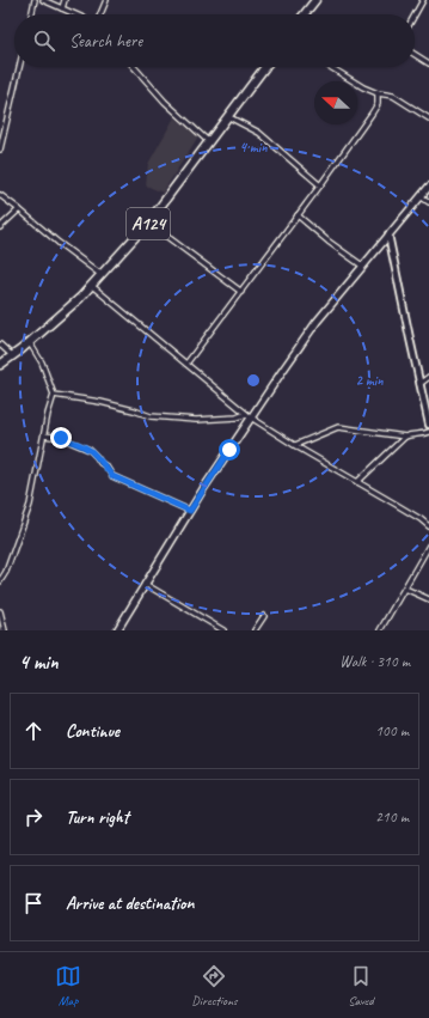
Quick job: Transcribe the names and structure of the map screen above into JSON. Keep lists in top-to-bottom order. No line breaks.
{"streets":{"highway":["A124"]},"north":"left","page":{"search":"Search here","heading":["4 min","Walk · 310 m"],"list":[["Continue","100 m"],["Turn right","210 m"],"Arrive at destination"],"nav":["Map","Directions","Saved"]},"rings":["4 min","2 min"]}
